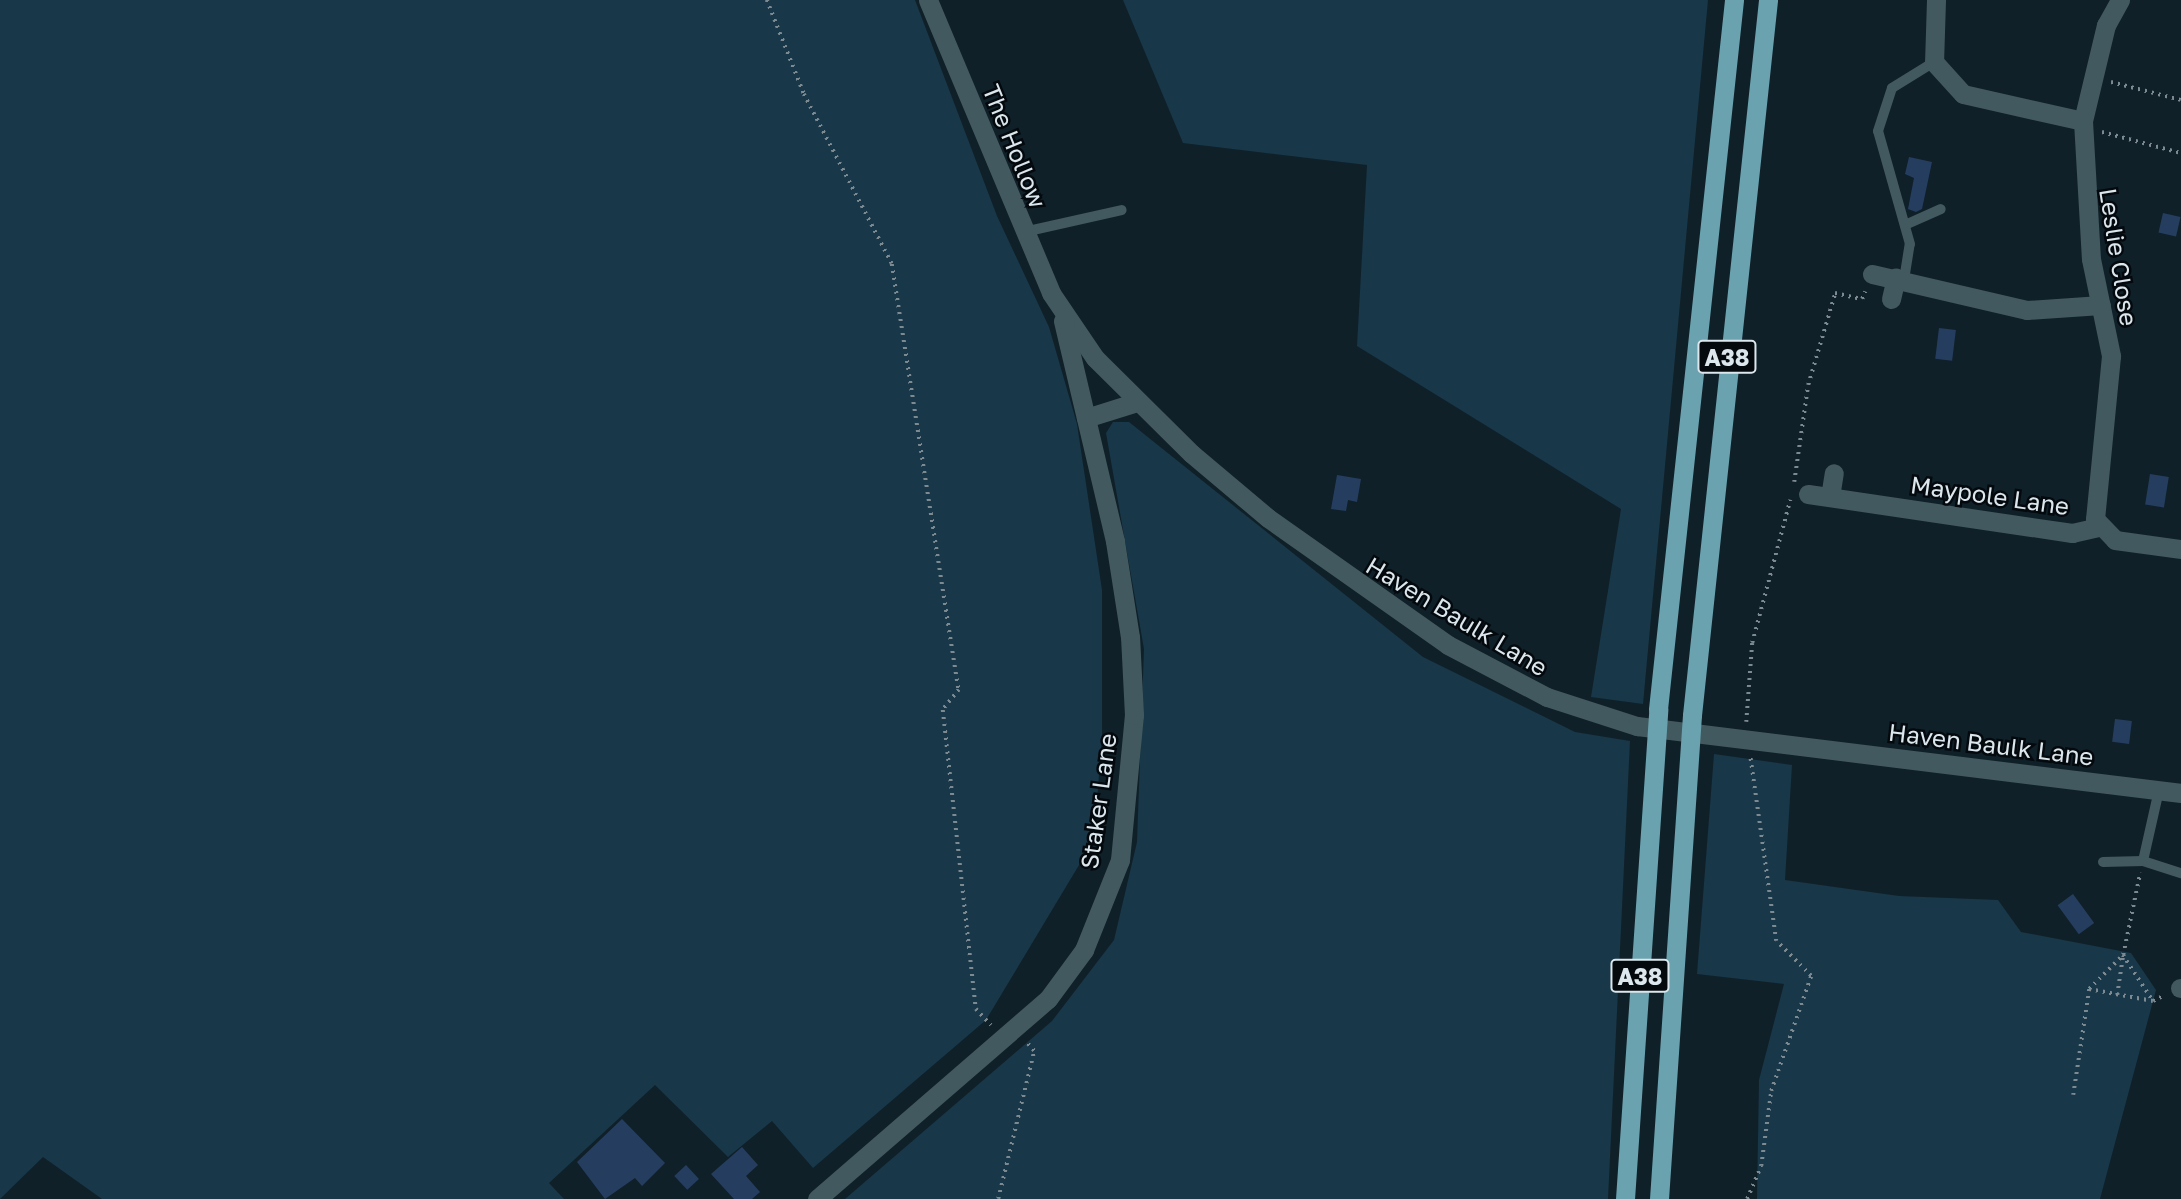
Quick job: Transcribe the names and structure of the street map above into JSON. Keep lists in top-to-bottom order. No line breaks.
{"streets":{"highway":["A38"],"street":["The Hollow","Leslie Close","Maypole Lane","Haven Baulk Lane","Staker Lane"]},"crossings":[["The Hollow","Haven Baulk Lane"],["The Hollow","Staker Lane"],["Leslie Close","Maypole Lane"],["Haven Baulk Lane","Staker Lane"]]}
